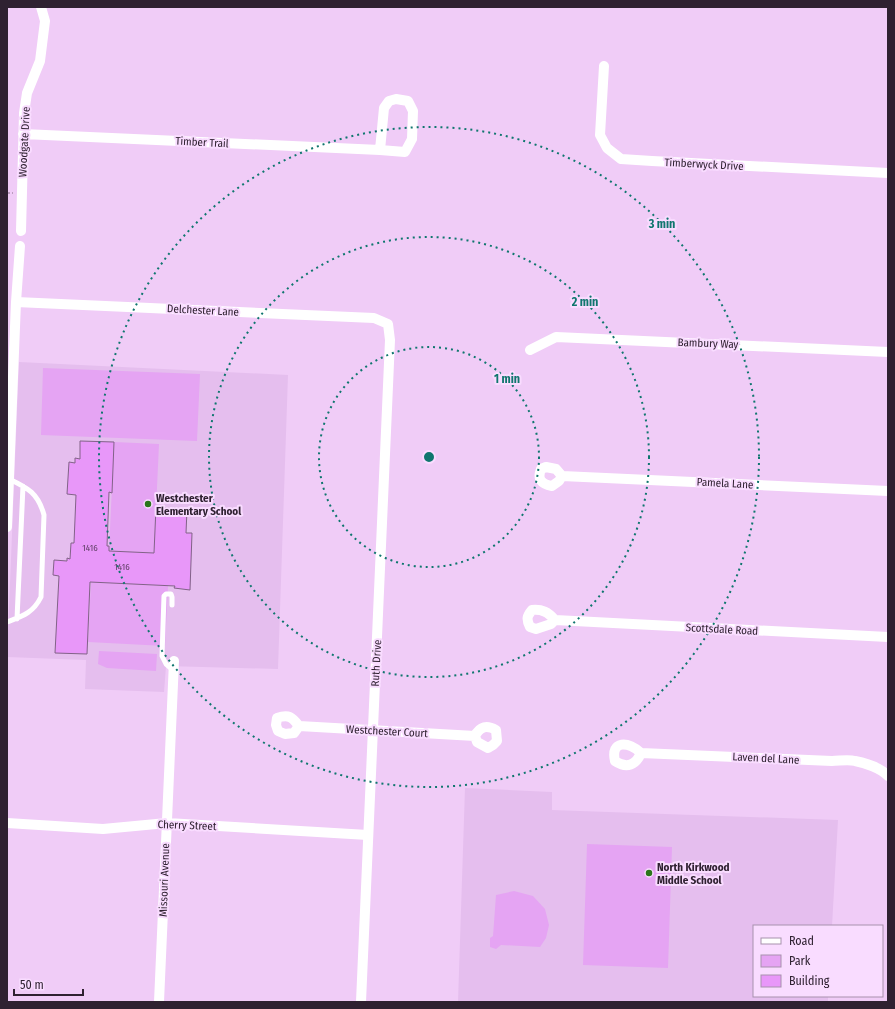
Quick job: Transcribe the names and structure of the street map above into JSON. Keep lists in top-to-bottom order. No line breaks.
{"streets":{"street":["Woodgate Drive","Timber Trail","Timberwyck Drive","Delchester Lane","Bambury Way","Pamela Lane","Scottsdale Road","Ruth Drive","Westchester Court","Laven del Lane","Cherry Street","Missouri Avenue"]},"crossings":[["Woodgate Drive","Timber Trail"],["Delchester Lane","Ruth Drive"],["Ruth Drive","Westchester Court"],["Ruth Drive","Cherry Street"],["Cherry Street","Missouri Avenue"]],"places":["Westchester Elementary School","North Kirkwood Middle School"],"house_numbers":["1416","1416"],"legend":["Road","Park","Building"],"scale_bar":"50 m","rings":["3 min","2 min","1 min"]}
